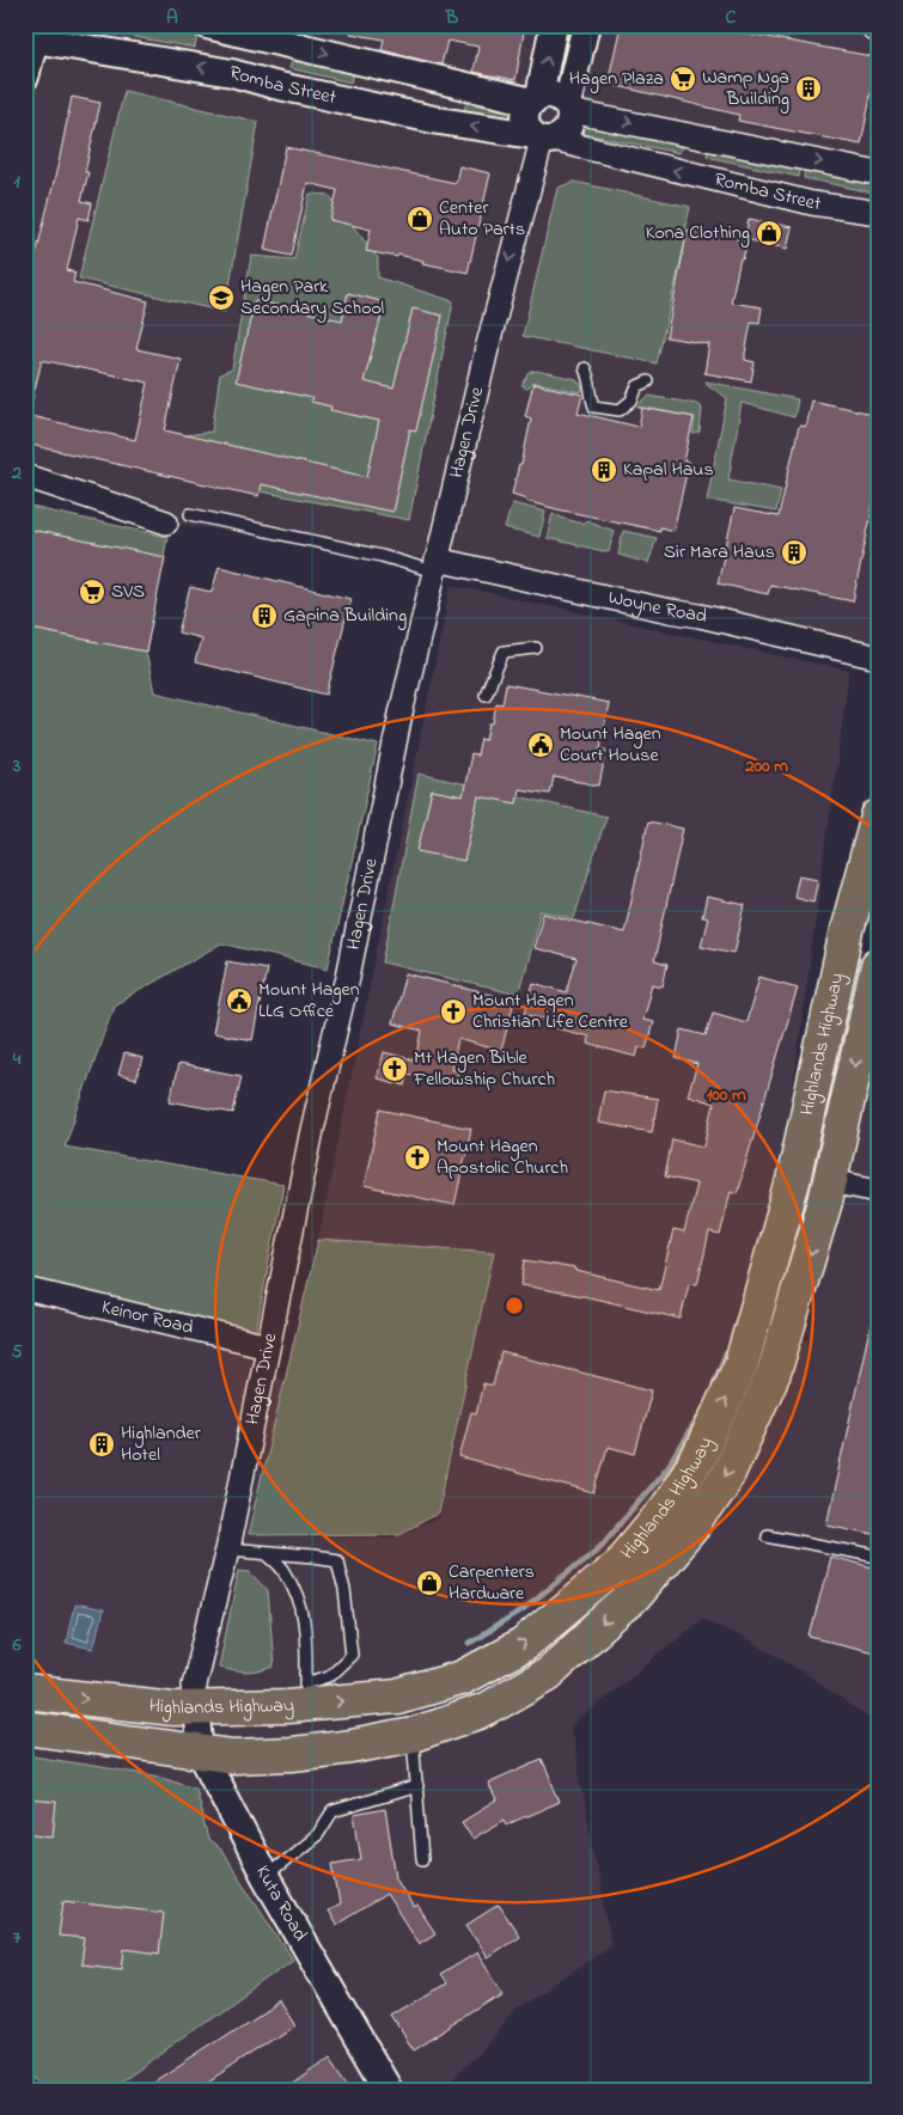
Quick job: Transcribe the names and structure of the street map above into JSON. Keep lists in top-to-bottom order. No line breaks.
{"streets":{"main road":["Highlands Highway"],"street":["Romba Street","Hagen Drive","Woyne Road","Keinor Road","Kuta Road"]},"crossings":[["Romba Street","Hagen Drive"],["Hagen Drive","Woyne Road"],["Hagen Drive","Highlands Highway"],["Hagen Drive","Keinor Road"],["Hagen Drive","Kuta Road"],["Highlands Highway","Kuta Road"]],"places":{"supermarket":["Hagen Plaza","SVS"],"building":["Wamp Nga Building","Kapal Haus","Sir Mara Haus","Gapina Building","Highlander Hotel"],"shop":["Center Auto Parts","Kona Clothing","Carpenters Hardware"],"school or university":["Hagen Park Secondary School"],"public building":["Mount Hagen Court House","Mount Hagen LLG Office"],"church":["Mount Hagen Christian Life Centre","Mt Hagen Bible Fellowship Church","Mount Hagen Apostolic Church"]},"grid":{"columns":["A","B","C"],"rows":["1","2","3","4","5","6","7"]},"rings":["200 m","100 m"]}
